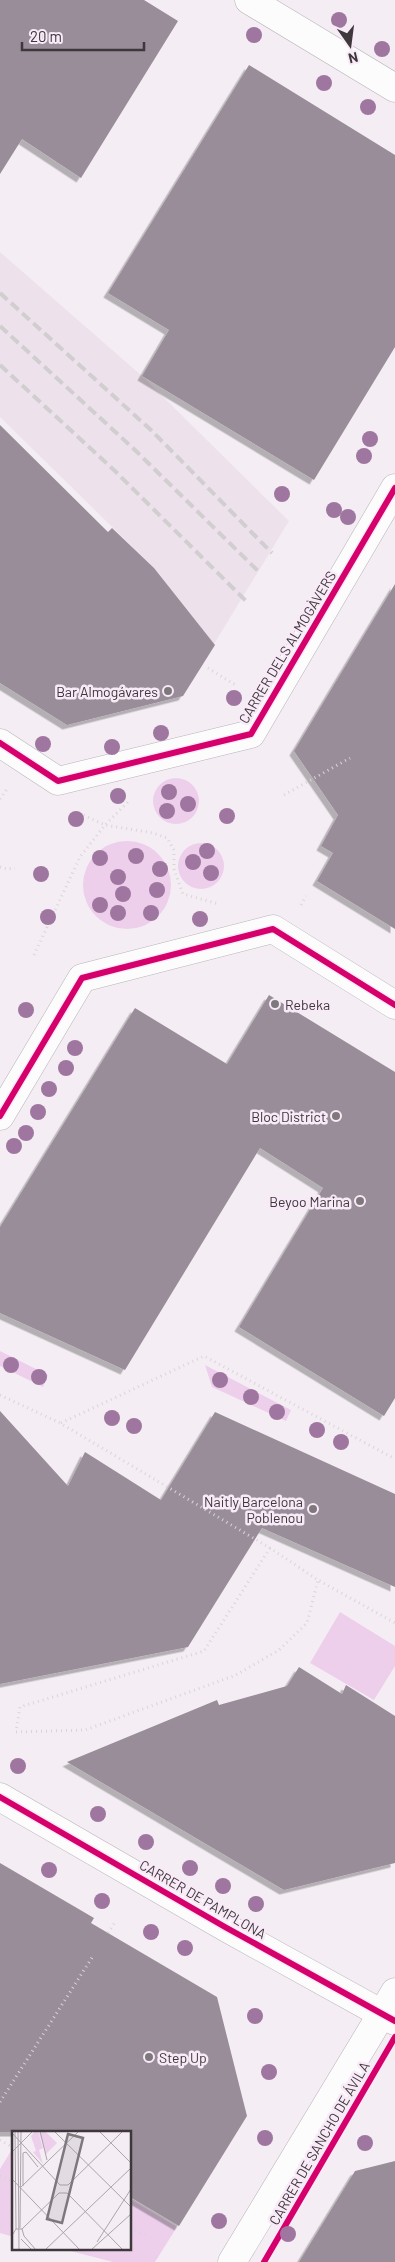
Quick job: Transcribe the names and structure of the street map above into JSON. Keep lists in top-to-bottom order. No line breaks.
{"streets":{"street":["CARRER DELS ALMOGÀVERS","CARRER DE PAMPLONA","CARRER DE SANCHO DE ÁVILA"]},"crossings":[["CARRER DE PAMPLONA","CARRER DE SANCHO DE ÁVILA"]],"places":["Bar Almogávares","Rebeka","Bloc District","Beyoo Marina","Naitly Barcelona Poblenou","Step Up"],"scale_bar":"20 m","north":"bottom"}
